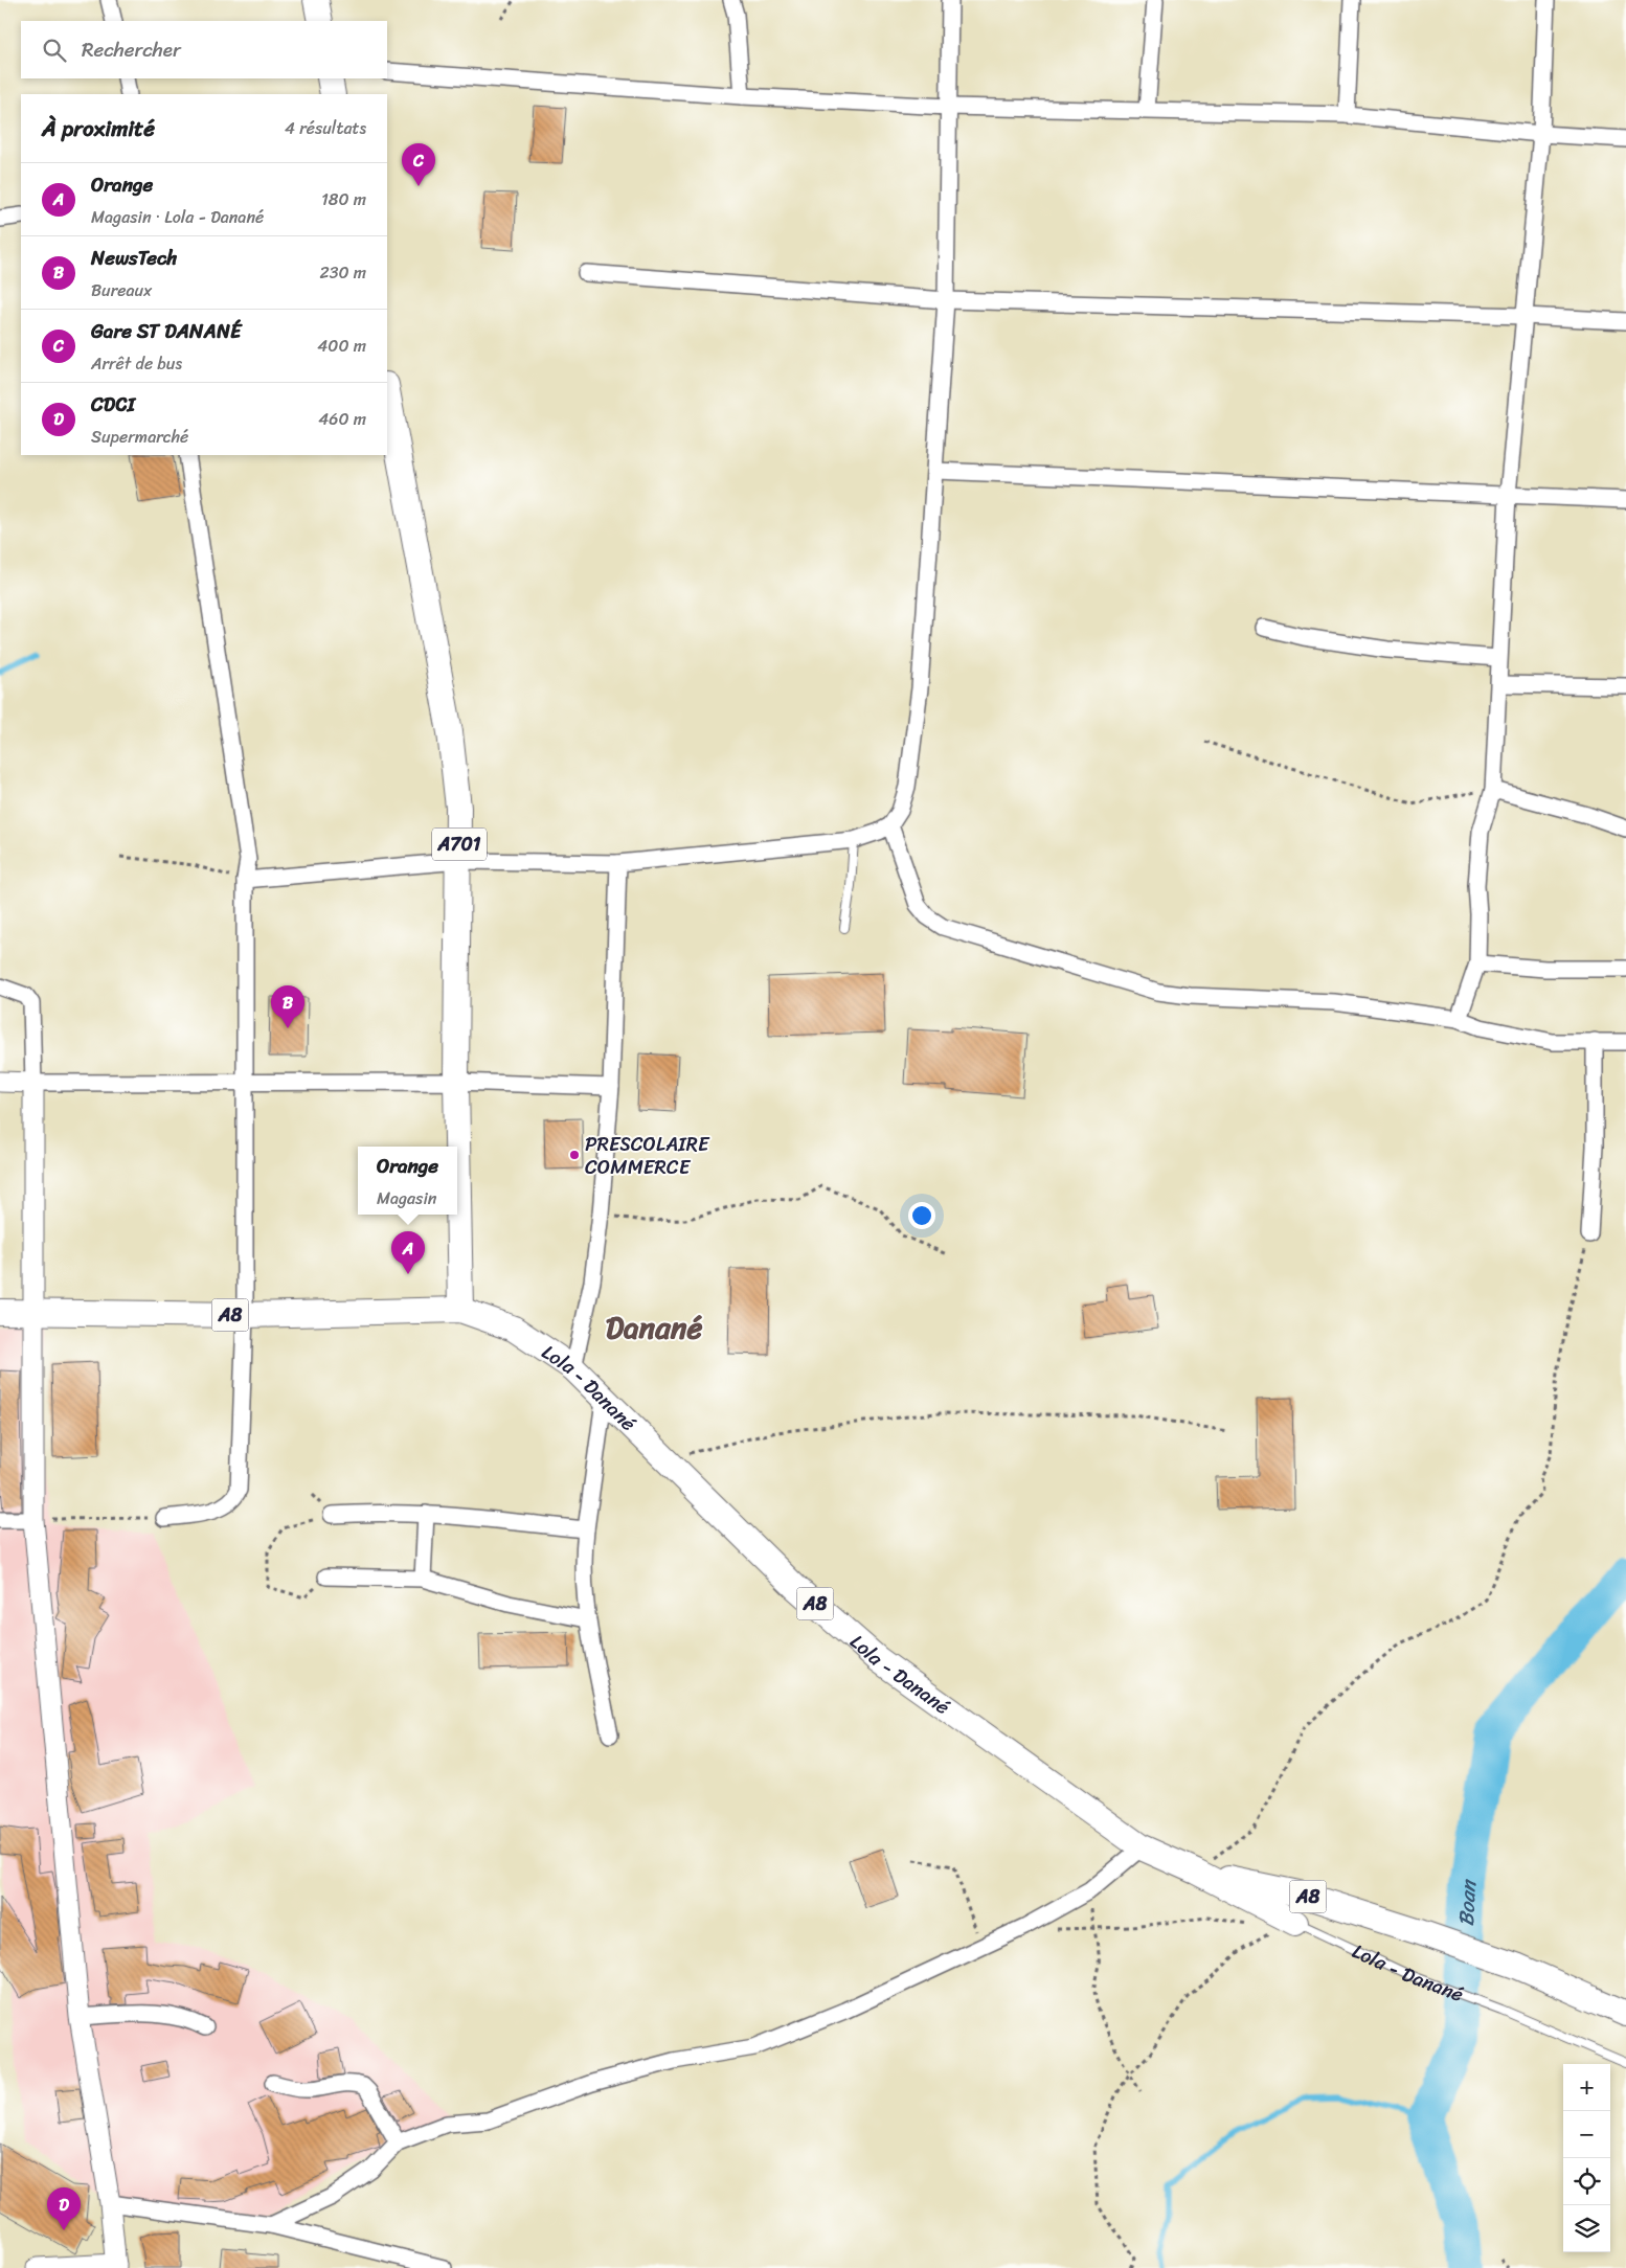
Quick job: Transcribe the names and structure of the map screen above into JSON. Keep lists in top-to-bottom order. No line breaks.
{"streets":{"main road":["A701","A8","Lola - Danané"]},"crossings":[["A701","A8"],["A701","Lola - Danané"],["A8","Lola - Danané"]],"districts":["Danané"],"water":["Boan"],"places":["PRESCOLAIRE COMMERCE"],"page":{"search":"Rechercher","heading":["À proximité","4 résultats"],"pins":["C","B","A","D"],"list":[{"mark":"A","name":"Orange","note":"Magasin · Lola - Danané","value":"180 m"},{"mark":"B","name":"NewsTech","note":"Bureaux","value":"230 m"},{"mark":"C","name":"Gare ST DANANÉ","note":"Arrêt de bus","value":"400 m"},{"mark":"D","name":"CDCI","note":"Supermarché","value":"460 m"}],"popup":["Orange","Magasin"],"map_buttons":["+","−"]}}
